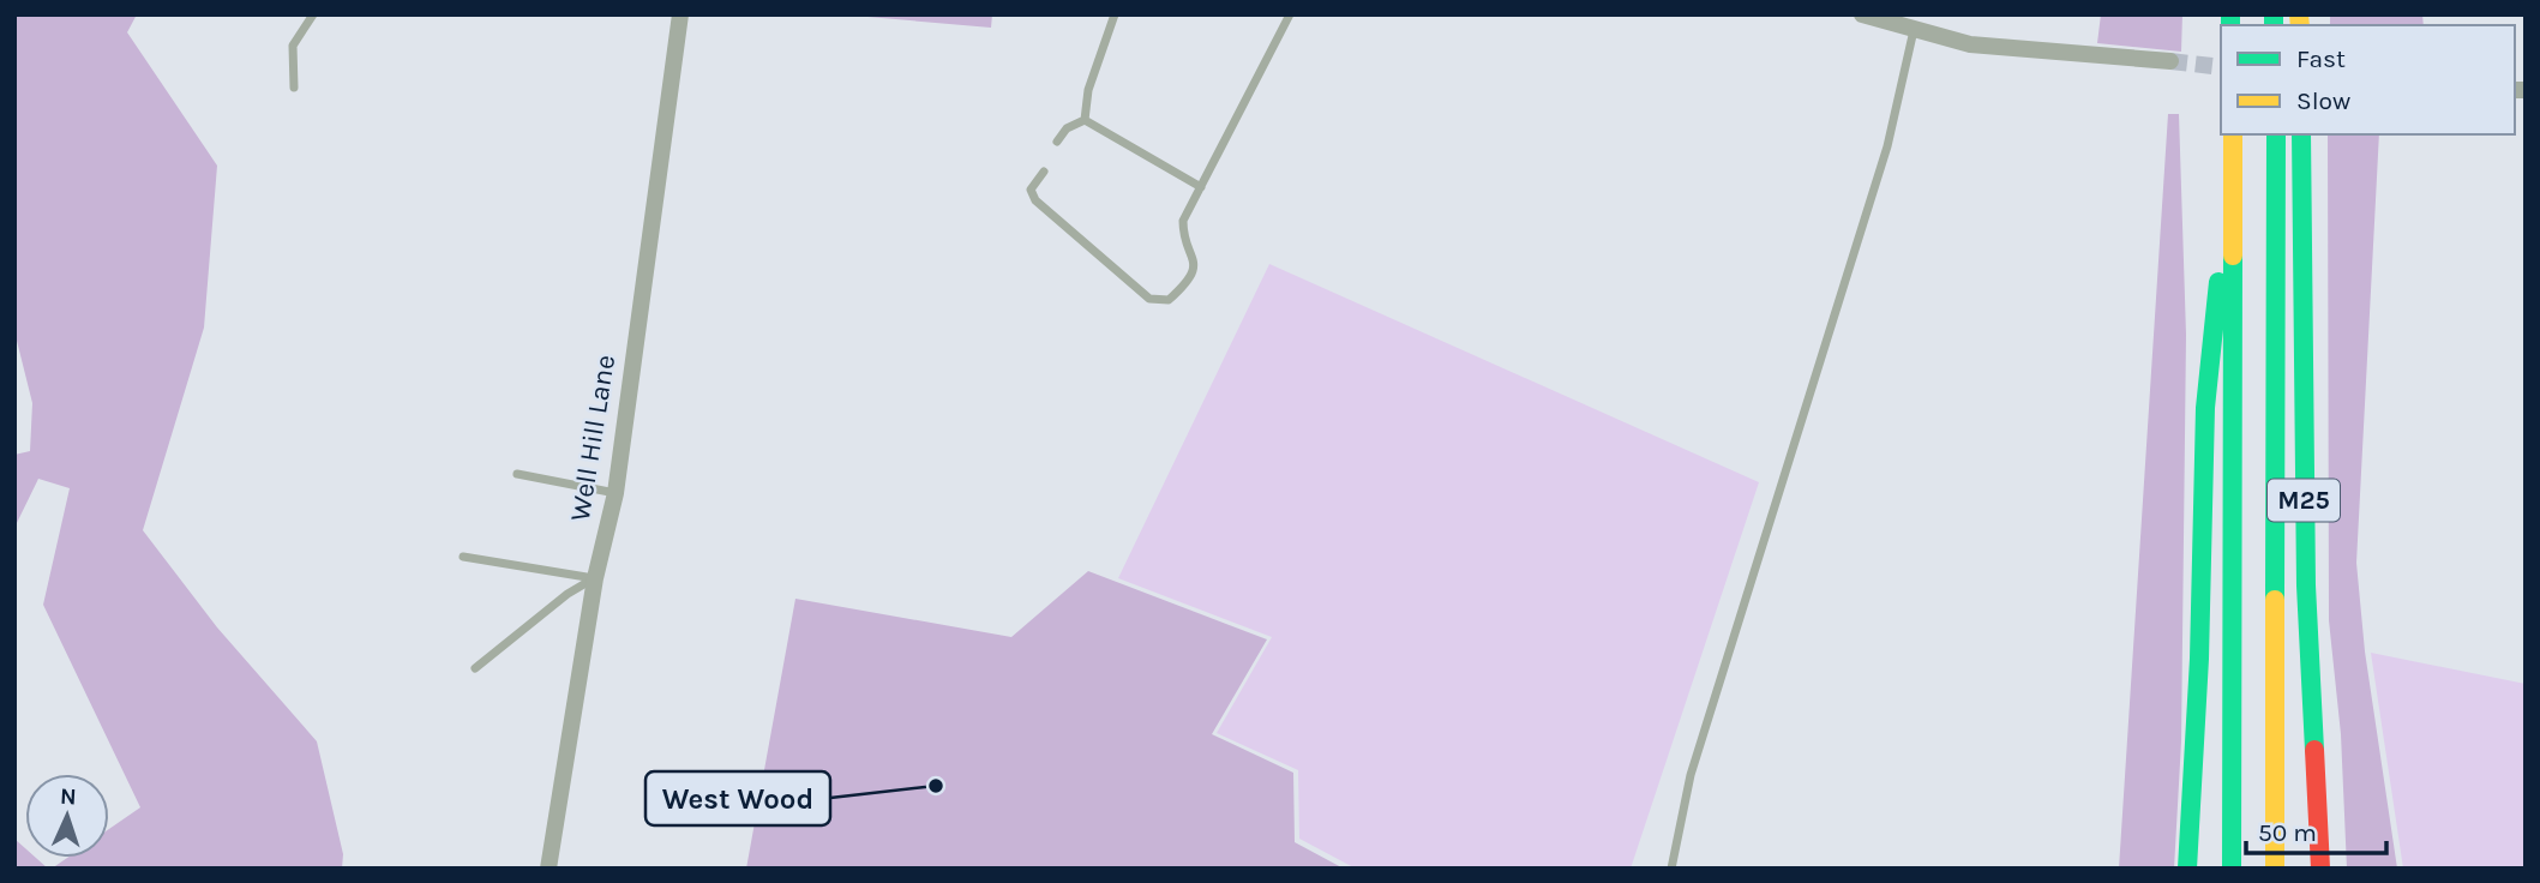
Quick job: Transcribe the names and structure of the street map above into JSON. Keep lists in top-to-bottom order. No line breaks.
{"streets":{"highway":["M25"],"street":["Well Hill Lane"]},"places":["West Wood"],"legend":["Fast","Slow"],"scale_bar":"50 m","north":"top"}
